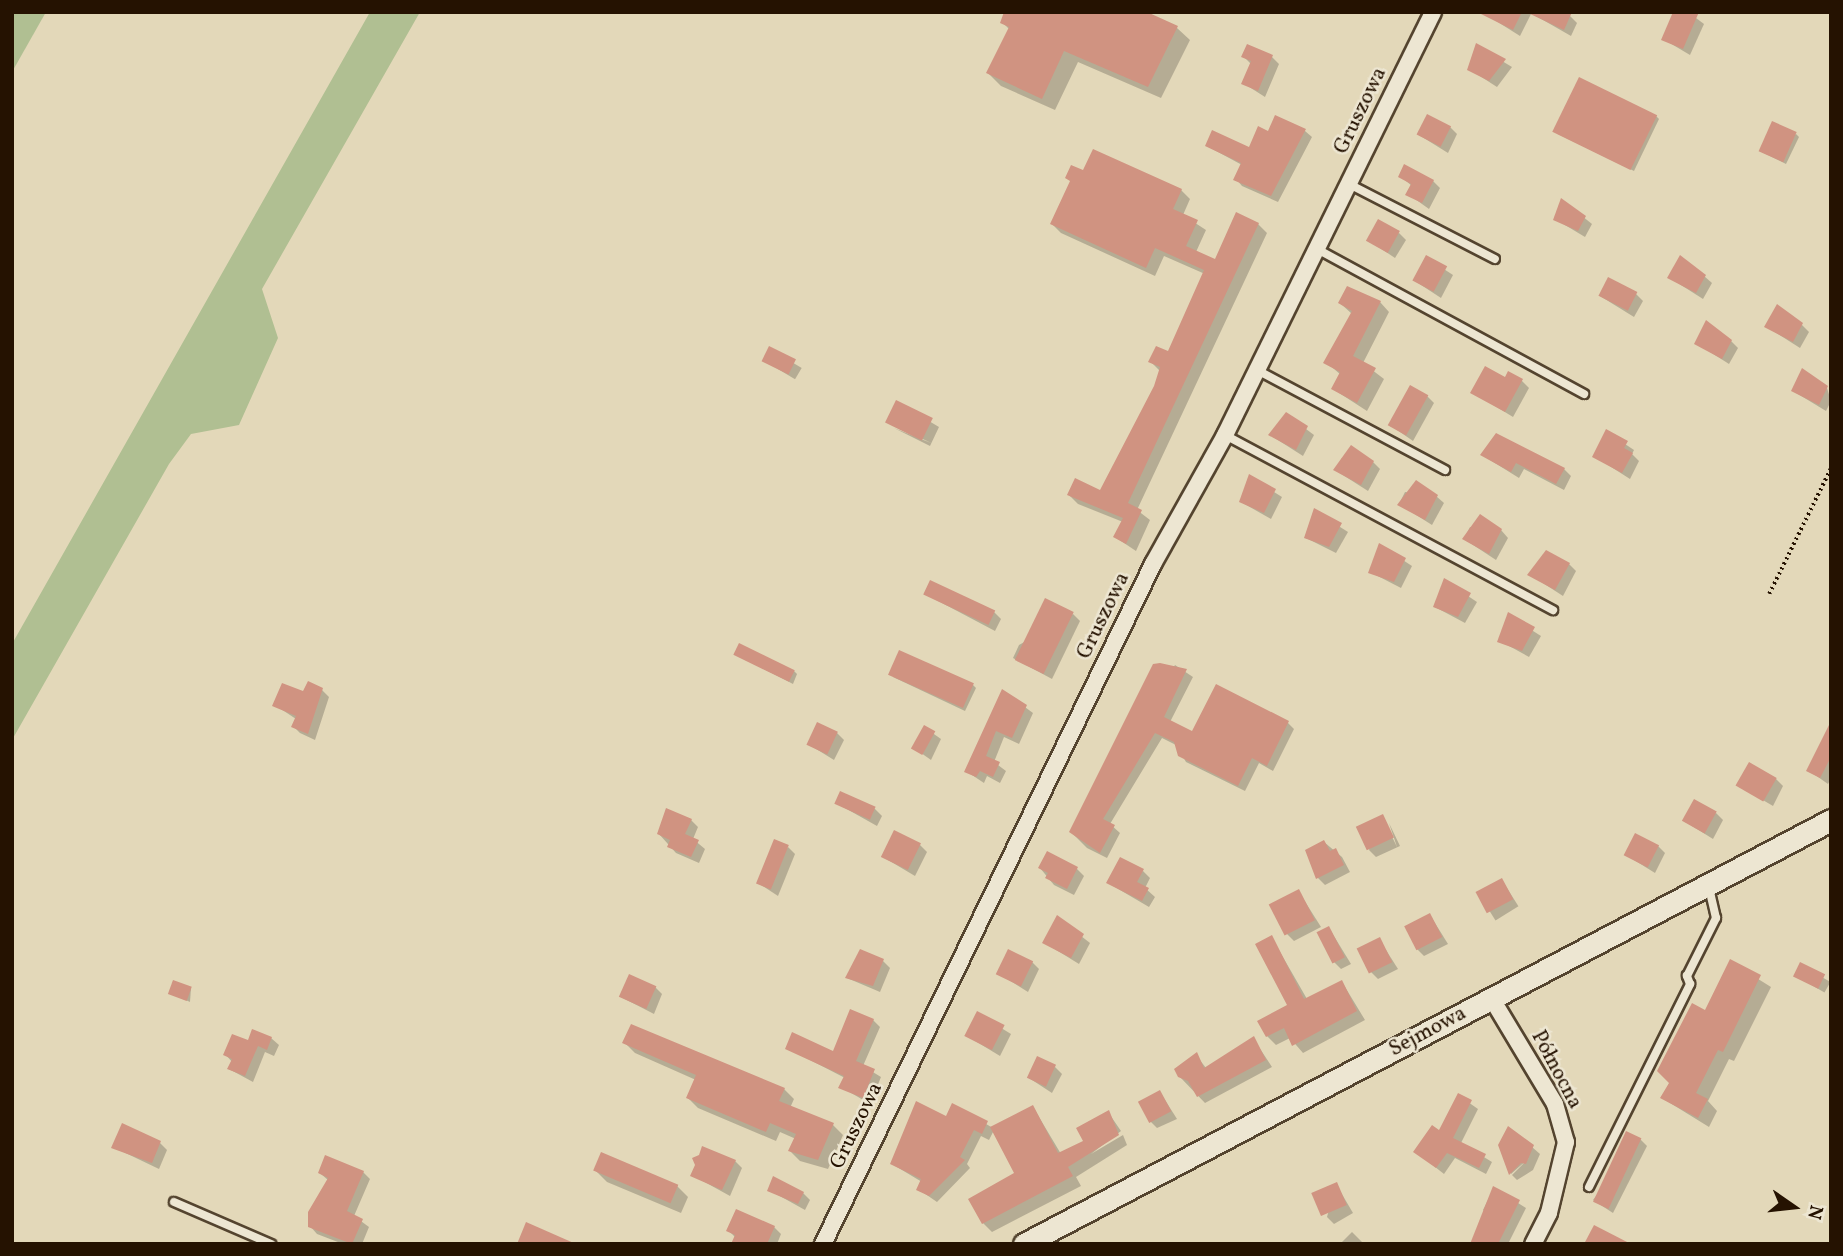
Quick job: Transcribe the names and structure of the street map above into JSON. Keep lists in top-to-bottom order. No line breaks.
{"streets":{"main road":["Sejmowa"],"street":["Gruszowa","Północna"]},"crossings":[["Sejmowa","Północna"]],"north":"right"}
